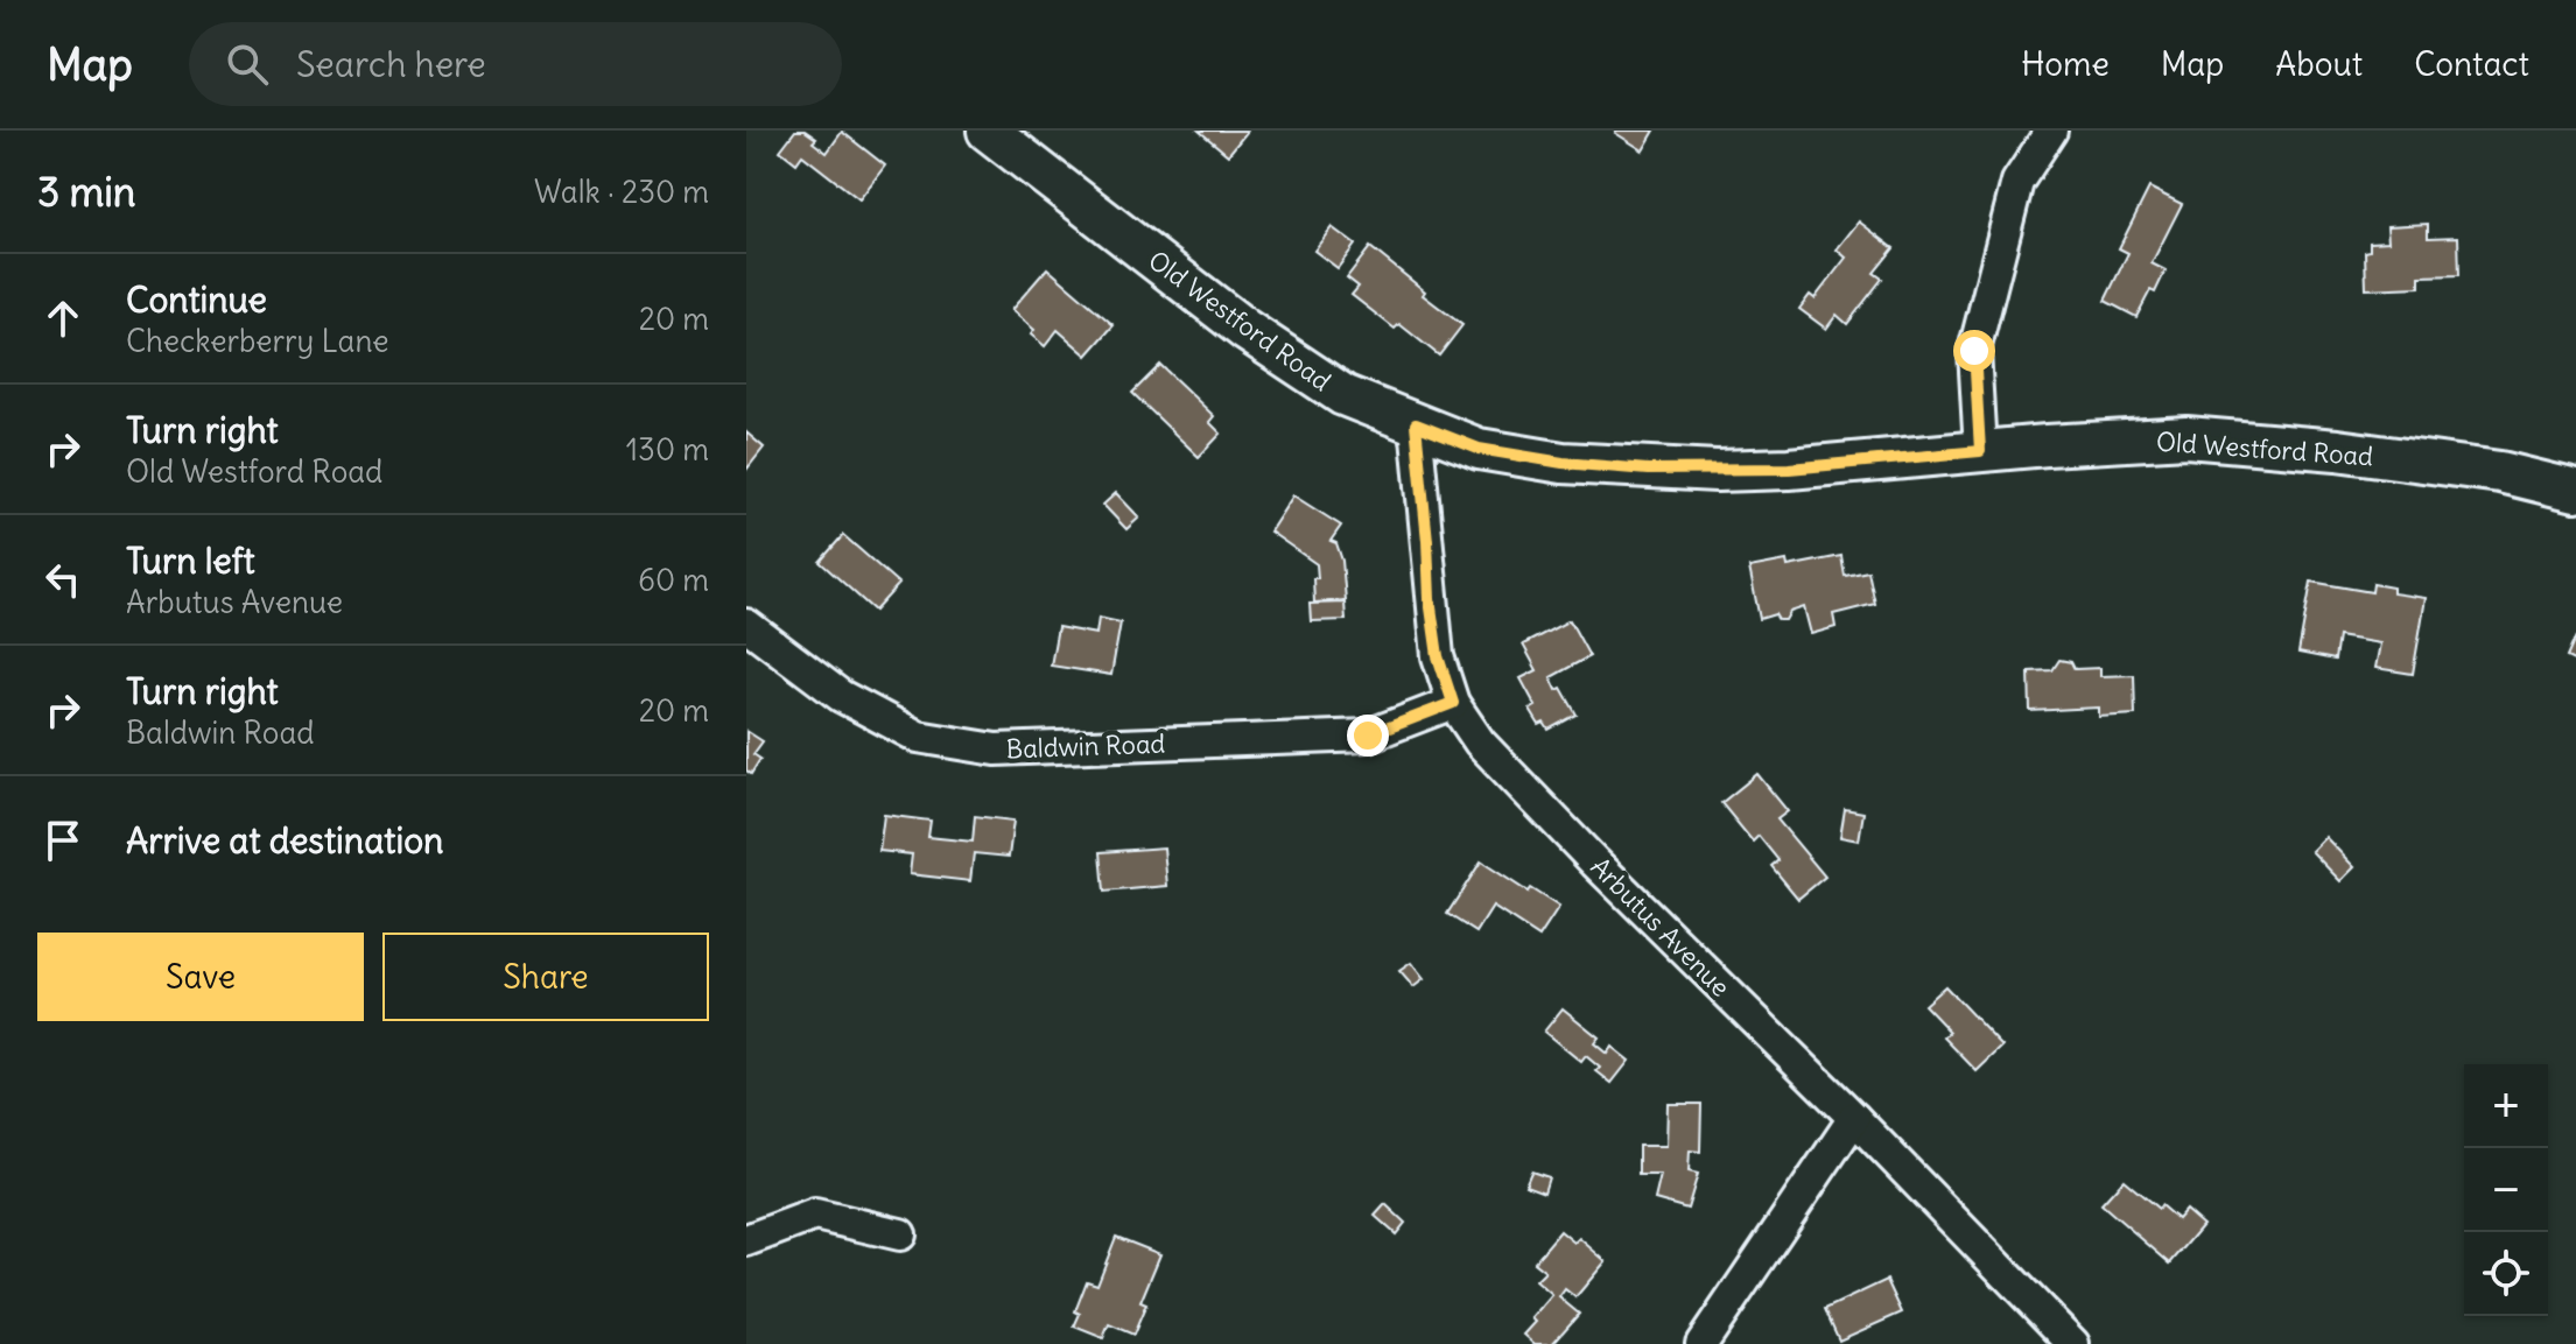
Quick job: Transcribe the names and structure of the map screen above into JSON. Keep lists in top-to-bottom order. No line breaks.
{"streets":{"main road":["Old Westford Road"],"street":["Baldwin Road","Arbutus Avenue"]},"crossings":[["Old Westford Road","Arbutus Avenue"],["Baldwin Road","Arbutus Avenue"]],"page":{"header":"Map","search":"Search here","nav":["Home","Map","About","Contact"],"heading":["3 min","Walk · 230 m"],"list":[["Continue","Checkerberry Lane","20 m"],["Turn right","Old Westford Road","130 m"],["Turn left","Arbutus Avenue","60 m"],["Turn right","Baldwin Road","20 m"],"Arrive at destination"],"buttons":["Save","Share"],"map_buttons":["+","−"]}}
